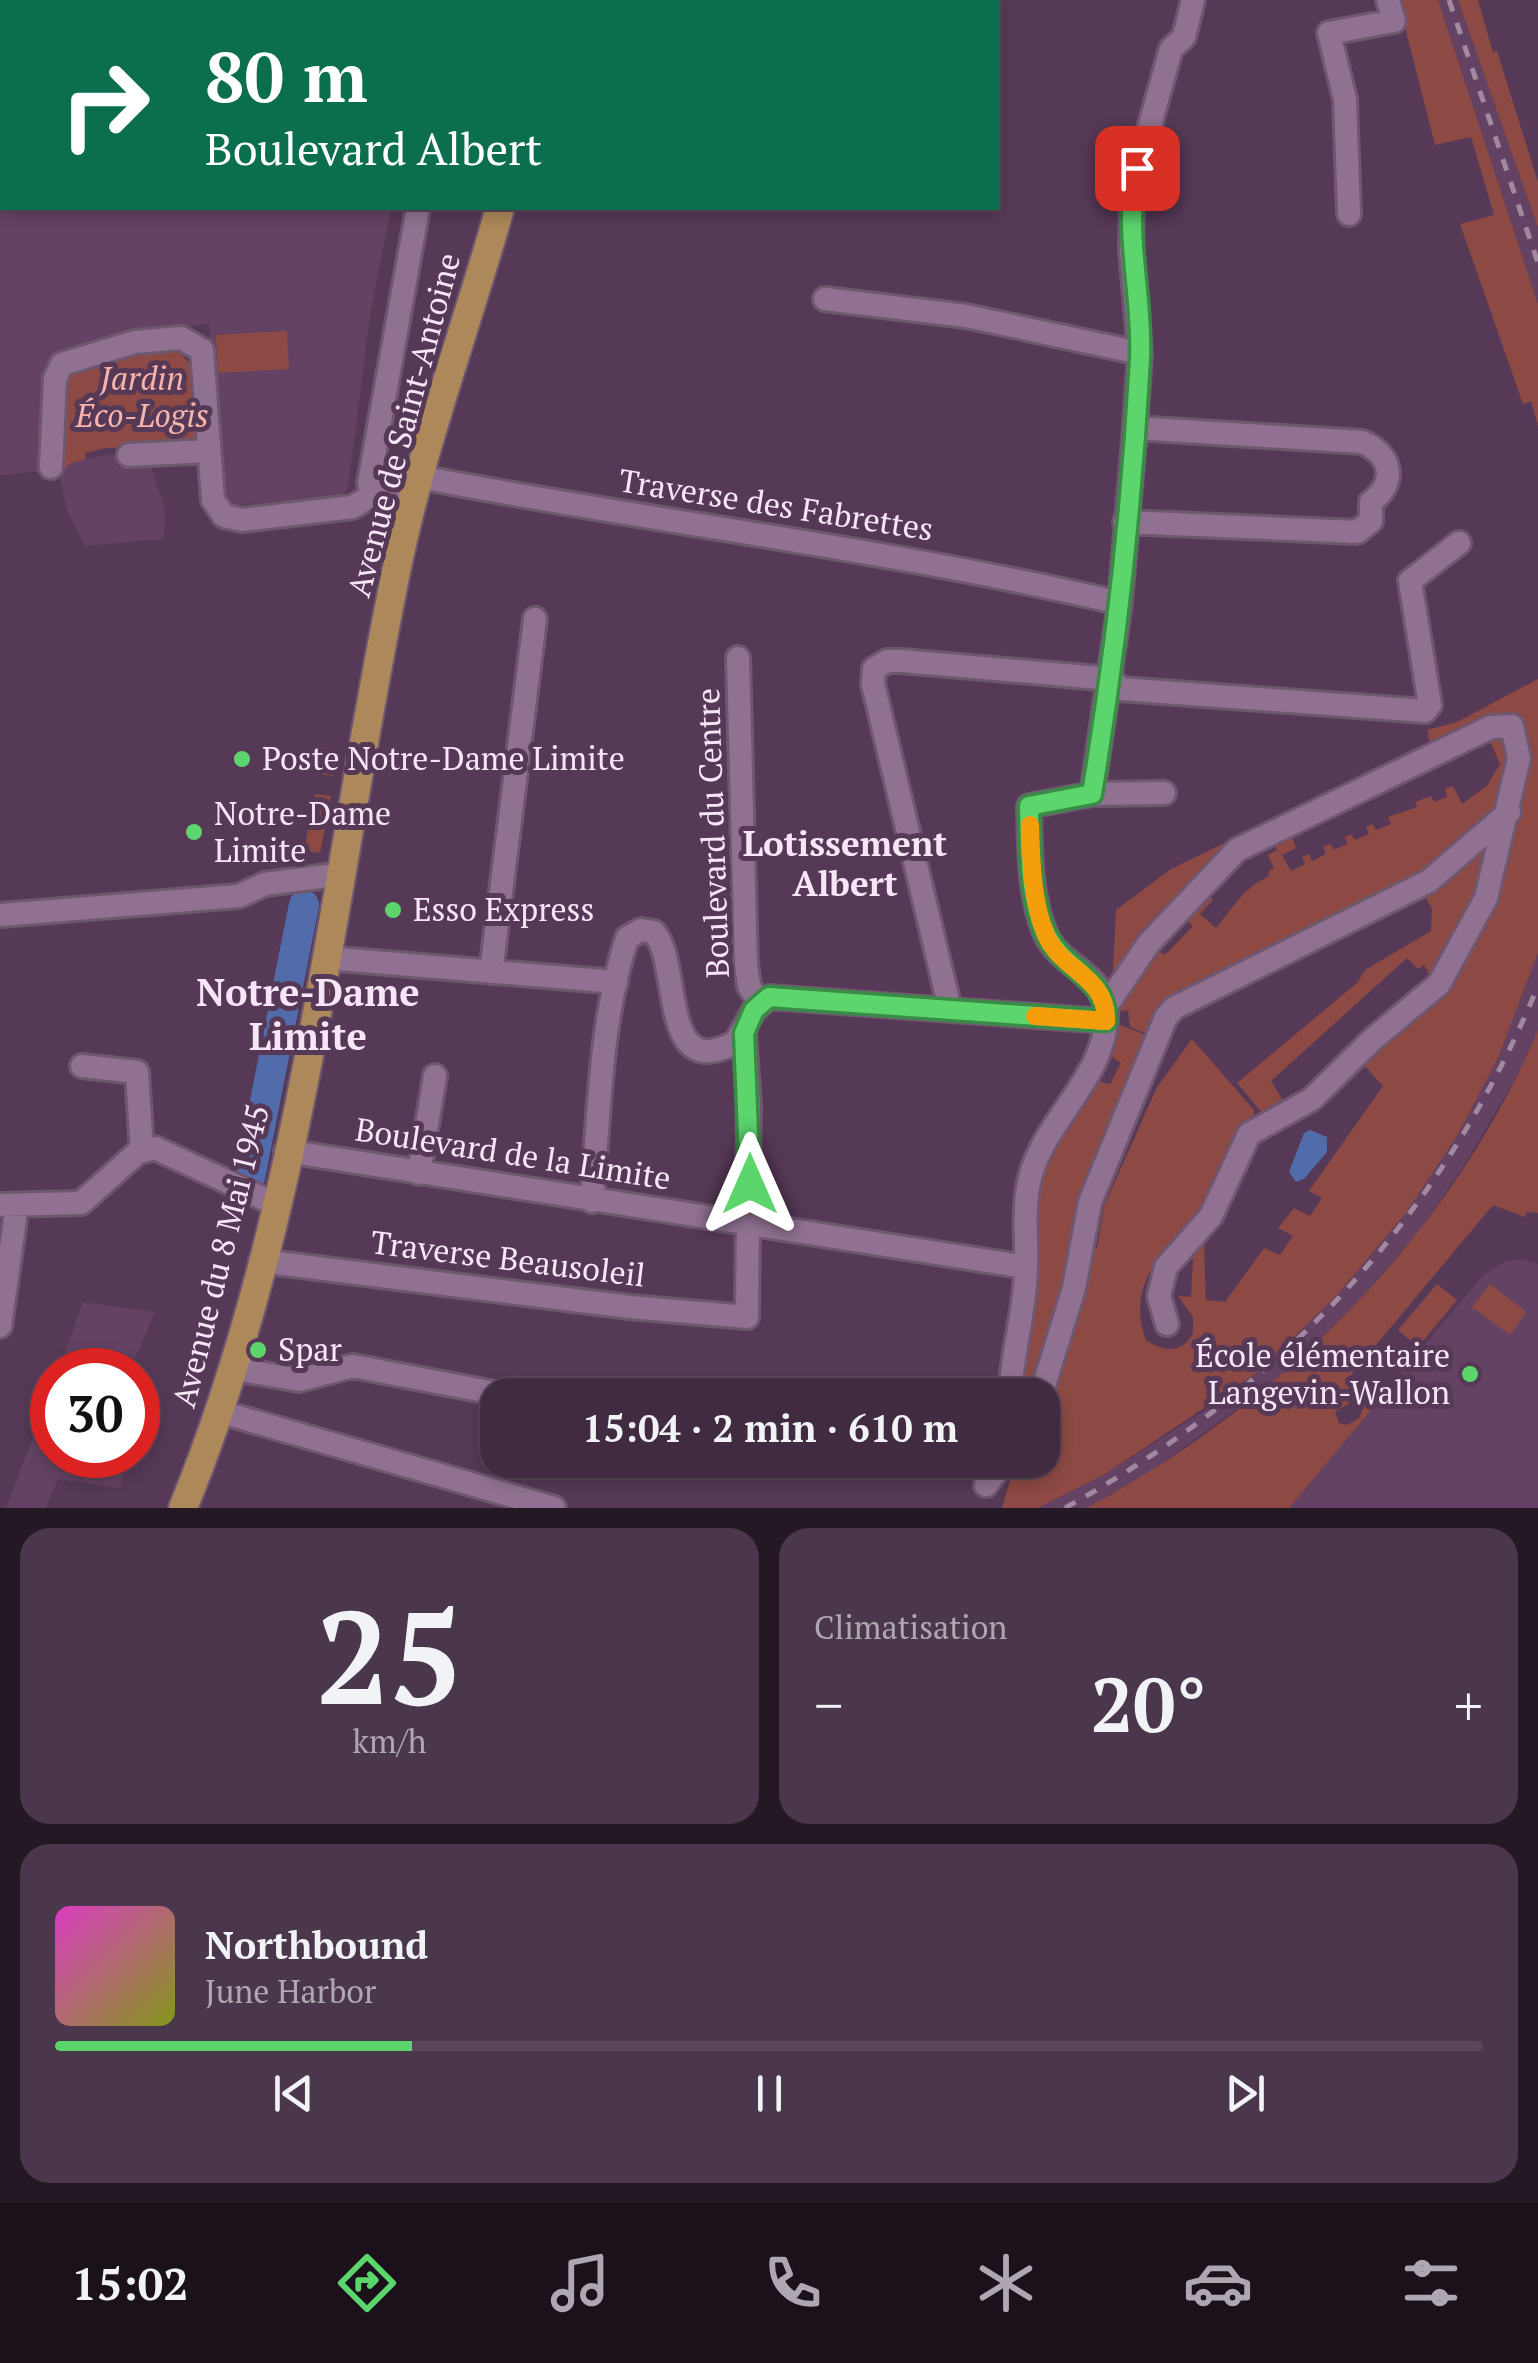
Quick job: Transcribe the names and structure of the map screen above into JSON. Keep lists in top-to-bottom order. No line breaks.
{"streets":{"main road":["Avenue de Saint-Antoine","Avenue du 8 Mai 1945"],"street":["Traverse des Fabrettes","Boulevard du Centre","Boulevard de la Limite","Traverse Beausoleil"]},"crossings":[["Avenue de Saint-Antoine","Traverse des Fabrettes"],["Avenue de Saint-Antoine","Avenue du 8 Mai 1945"],["Boulevard de la Limite","Avenue du 8 Mai 1945"],["Boulevard de la Limite","Traverse Beausoleil"],["Avenue du 8 Mai 1945","Traverse Beausoleil"]],"districts":["Lotissement Albert","Notre-Dame Limite"],"parks":["Jardin Éco-Logis"],"places":["Poste Notre-Dame Limite","Notre-Dame Limite","Esso Express","Spar","École élémentaire Langevin-Wallon"],"page":{"turn":["80 m","Boulevard Albert"],"limit":"30","trip":"15:04 · 2 min · 610 m","tile":[["25","km/h"],"Climatisation"],"heat":["−","20°","+"],"song":["Northbound","June Harbor"],"tabs":"15:02"}}
